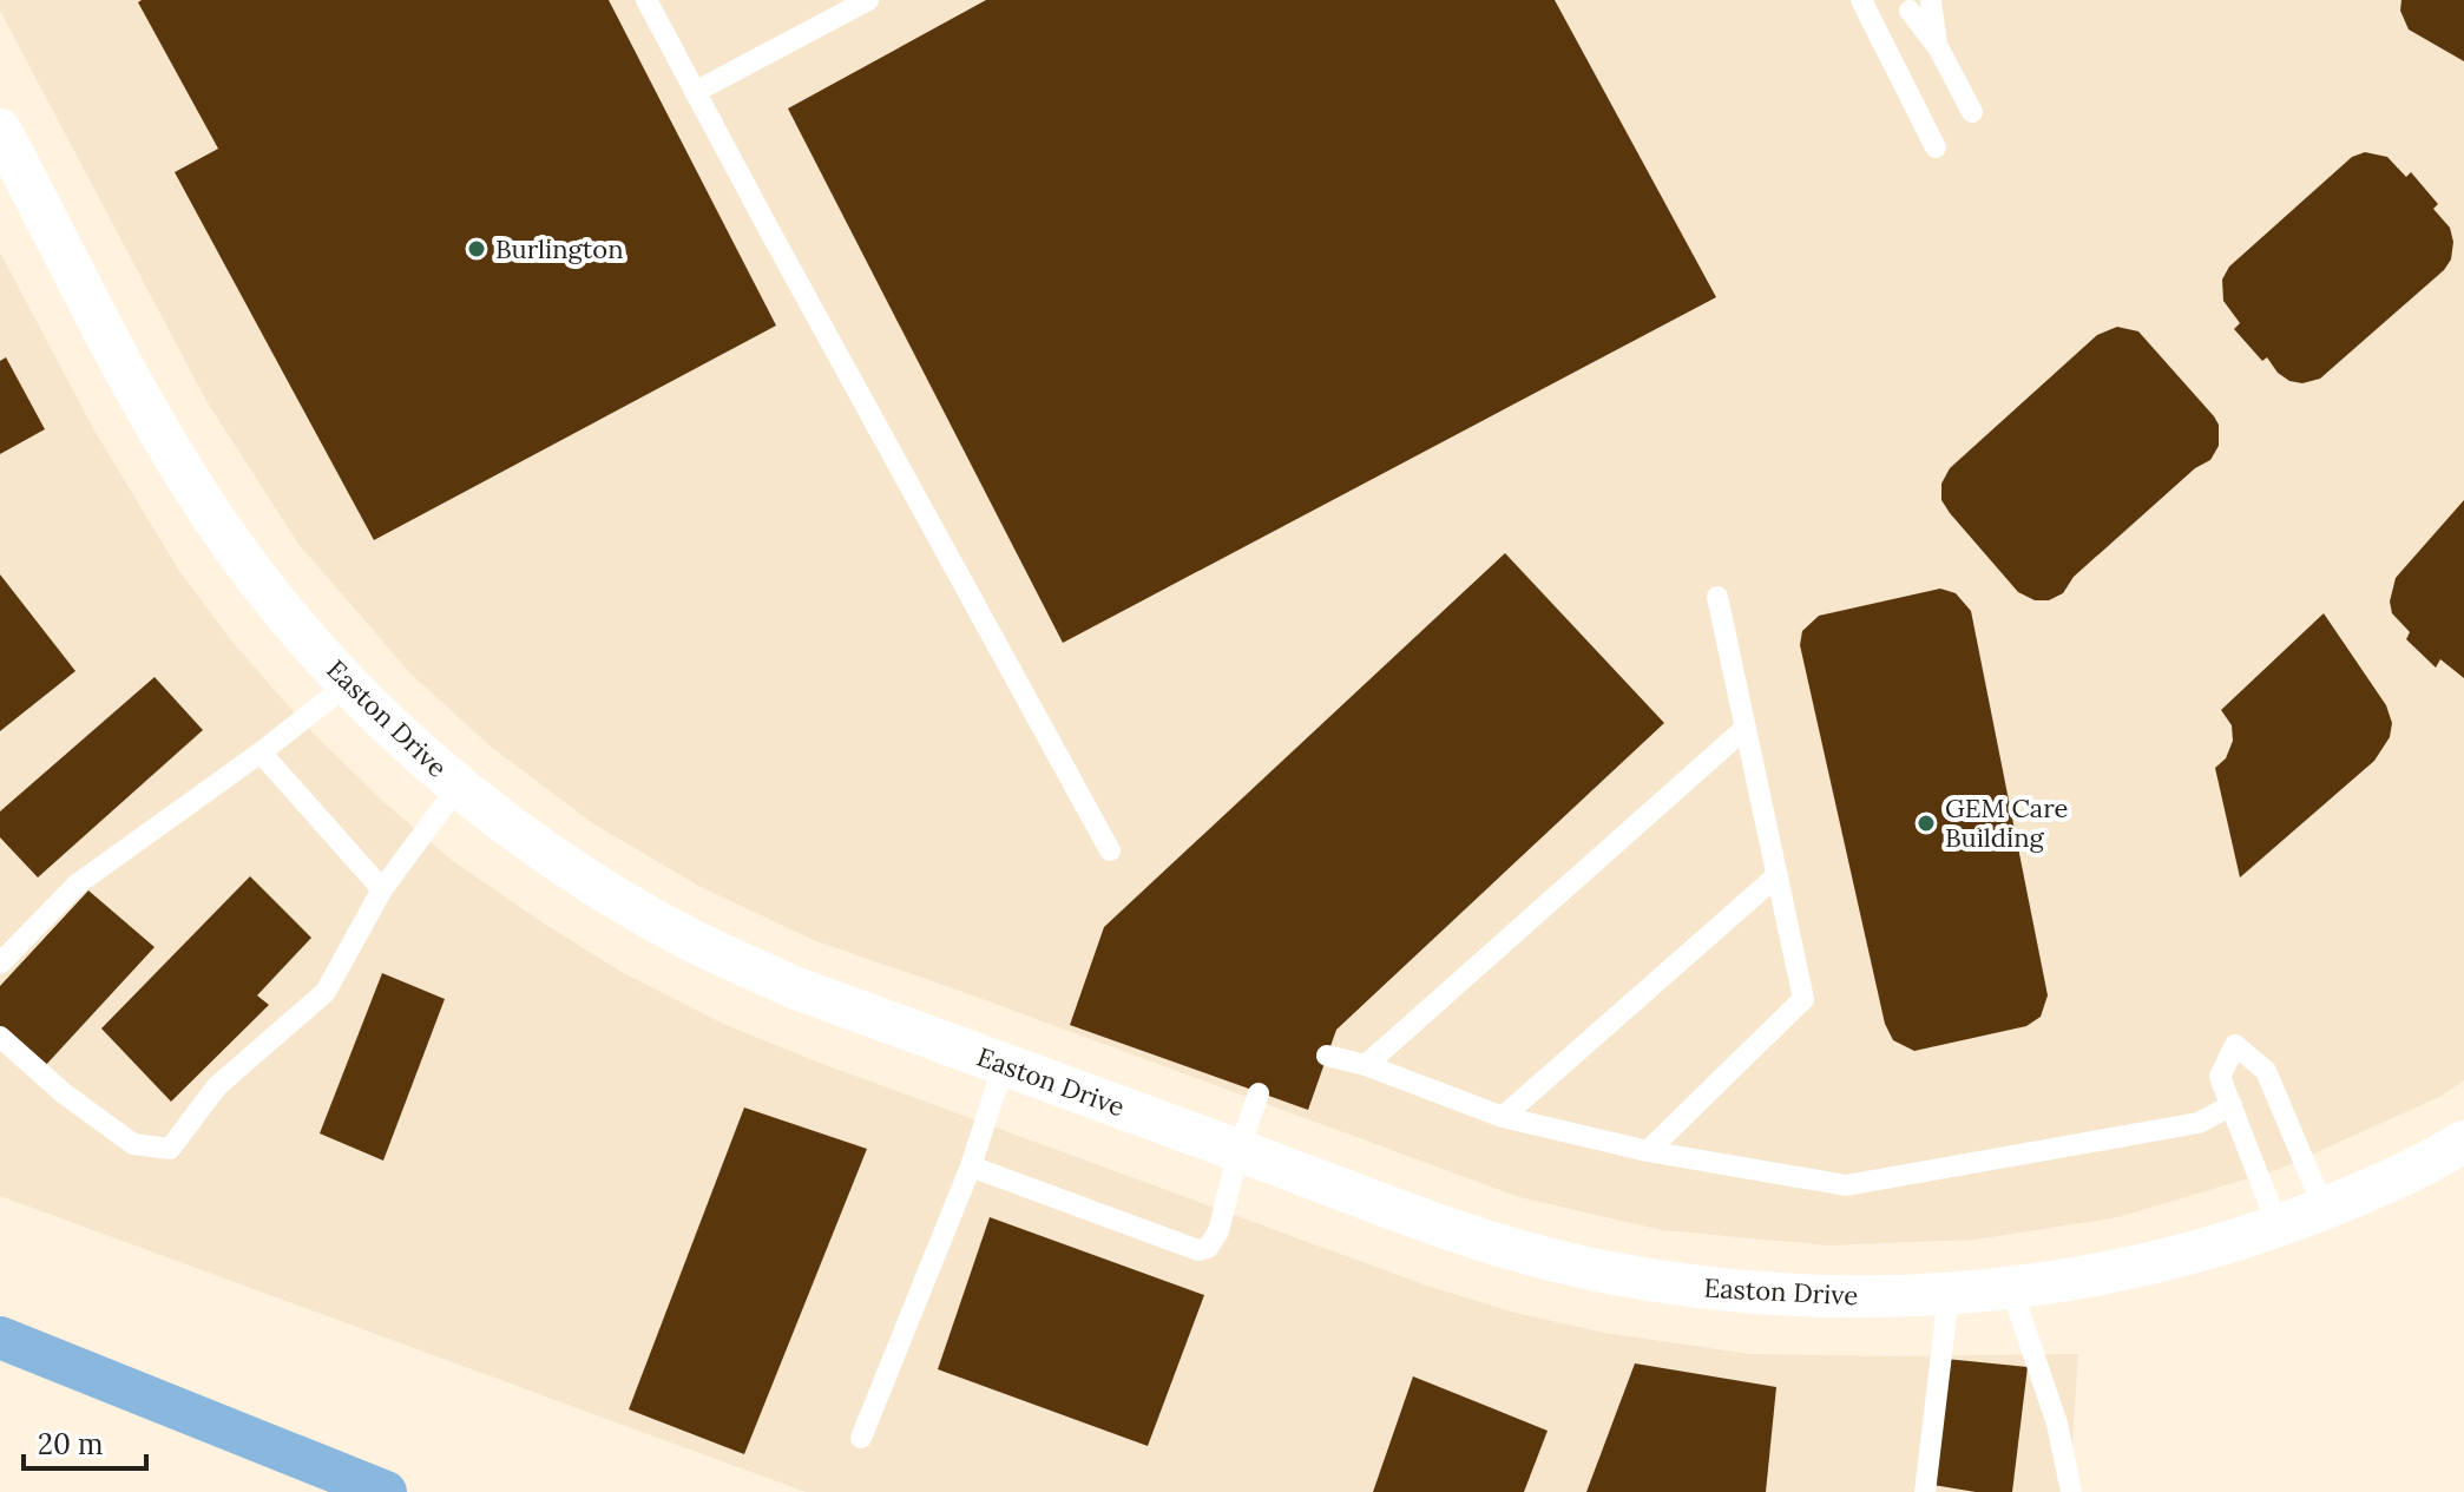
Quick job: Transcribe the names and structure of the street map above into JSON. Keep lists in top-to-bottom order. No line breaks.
{"streets":{"street":["Easton Drive"]},"places":["Burlington","GEM Care Building"],"scale_bar":"20 m"}
